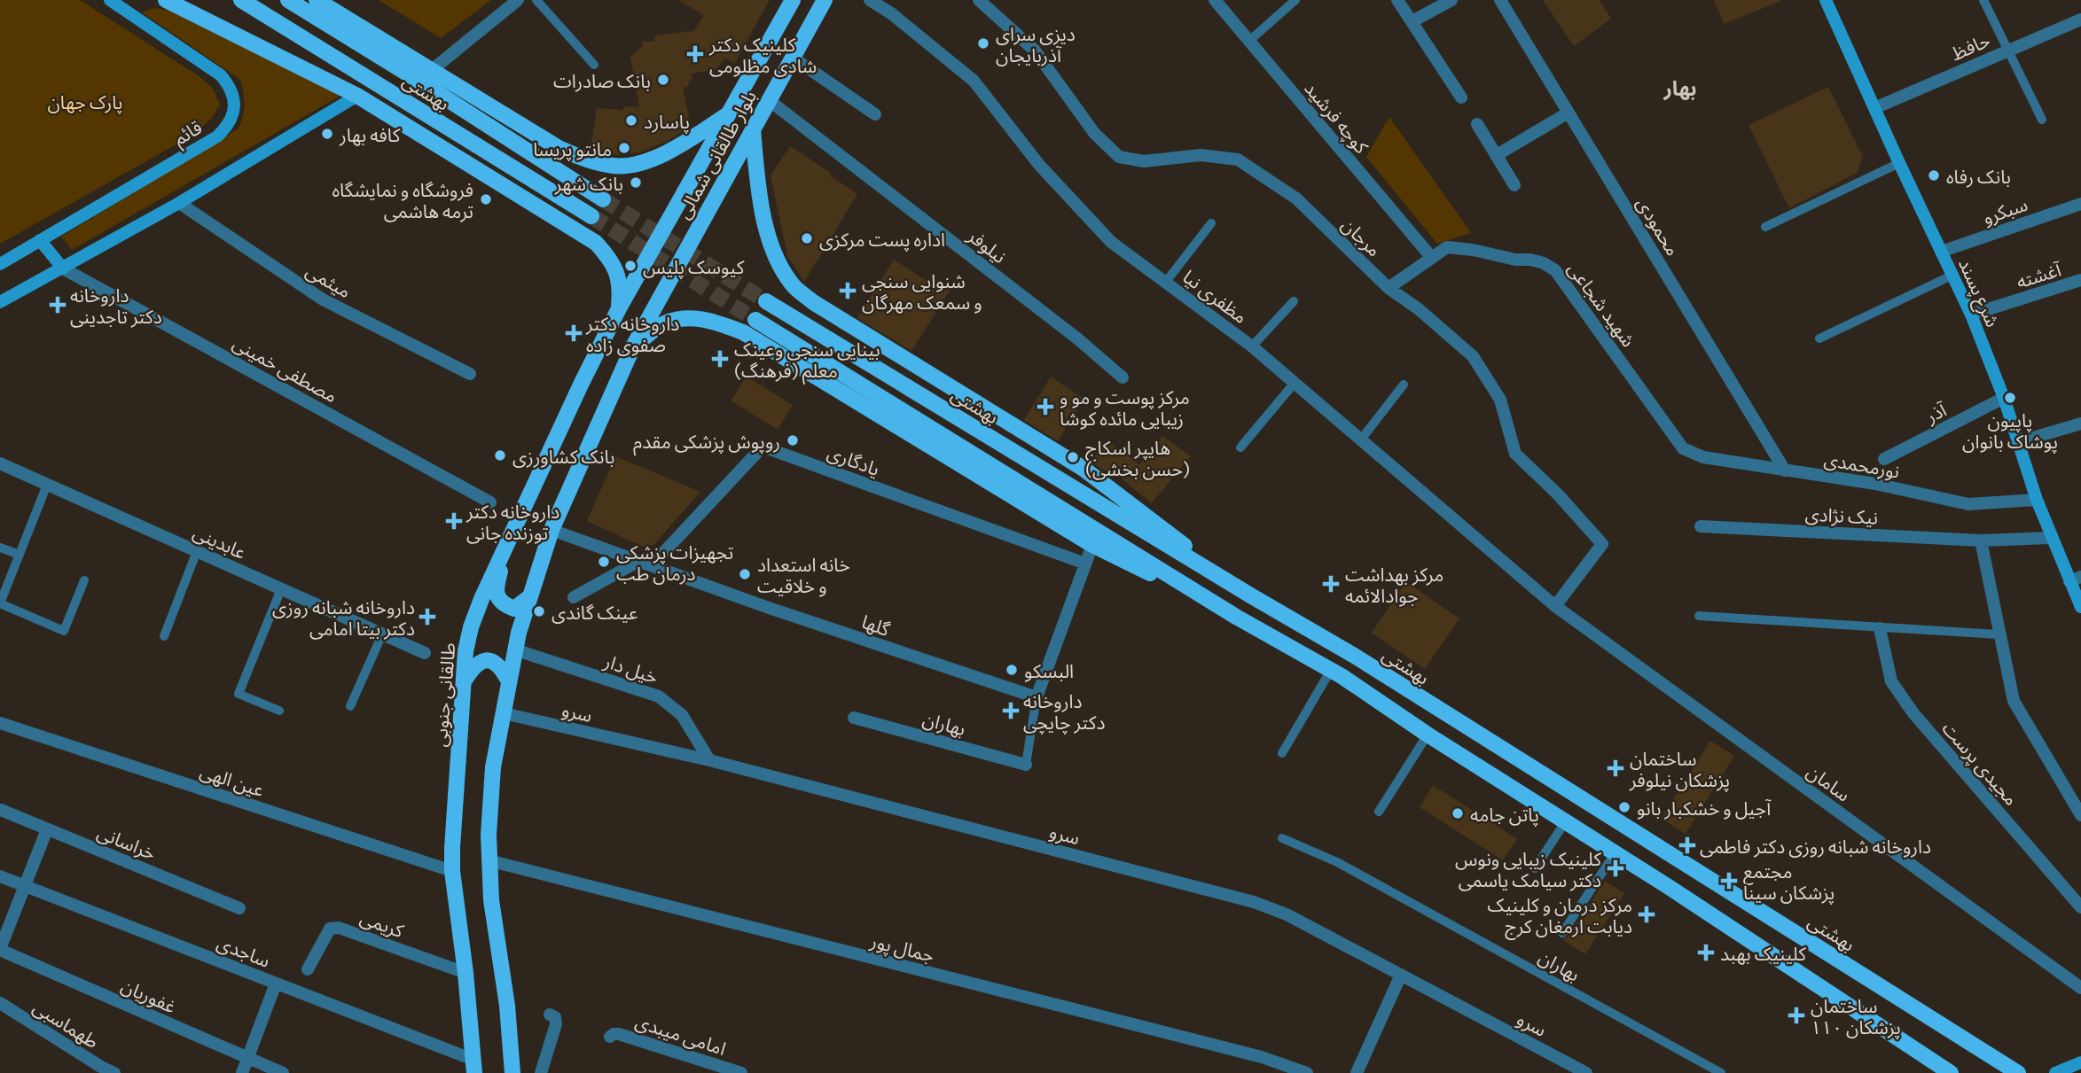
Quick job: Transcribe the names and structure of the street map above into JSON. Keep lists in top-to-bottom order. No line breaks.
{"streets":{"main road":["بهشتى","قائم","بلوار طالقانی شمالی","شرع پسند","طالقانی جنوبی"],"street":["حافظ","كوچه فرشيد","سبکرو","محمودی","مرجان","نیلوفر","آغشته","میثمی","مظفری نیا","شهید شجاعی","مصطفی خمینی","آذر","یادگاری","نورمحمدی","نیک نژادی","عابدینی","گلها","خیل دار","سرو","بهاران","مجیدی پرست","عین الهی","سامان","خراسانی","کریمی","جمال پور","ساجدی","غفوریان","طهماسبی","امامی میبدی"]},"crossings":[["حافظ","شرع پسند"],["كوچه فرشيد","شهید شجاعی"],["بلوار طالقانی شمالی","نیلوفر"],["بلوار طالقانی شمالی","طالقانی جنوبی"],["سبکرو","شرع پسند"],["محمودی","نورمحمدی"],["مرجان","مظفری نیا"],["مرجان","شهید شجاعی"],["مرجان","سامان"],["آغشته","شرع پسند"],["شرع پسند","آذر"],["شرع پسند","نورمحمدی"],["شرع پسند","نیک نژادی"],["مظفری نیا","سامان"],["شهید شجاعی","نورمحمدی"],["یادگاری","گلها"],["خیل دار","سرو"],["طالقانی جنوبی","عین الهی"],["طالقانی جنوبی","کریمی"],["طالقانی جنوبی","ساجدی"]],"districts":["بهار"],"parks":["پارک جهان"],"places":{"other":["دیزی سرای آذربایجان","بانک صادرات","پاسارد","کافه بهار","مانتو پریسا","بانک رفاه","بانک شهر","فروشگاه و نمايشگاه ترمه هاشمى","اداره پست مرکزی","کیوسک پلیس","پاپیون پوشاک بانوان","روپوش پزشکی مقدم","بانک کشاورزی","هایپر اسکاج (حسن بخشی)","تجهیزات پزشکی درمان طب","خانه استعداد و خلاقیت","عینک گاندی","البسکو","آجیل و خشکبار بانو","پاتن جامه"],"health":["کلینیک دکتر شادی مظلومی","شنوایی سنجی و سمعک مهرگان","داروخانه دکتر تاجدینی","داروخانه دکتر صفوی زاده","بینایی سنجی وعینک معلم (فرهنگ)","مرکز پوست و مو و زیبایی مائده کوشا","داروخانه دکتر توزنده جانی","مرکز بهداشت جوادالائمه","داروخانه شبانه روزی دکتر بیتا امامی","داروخانه دکتر چایچی","ساختمان پزشکان نیلوفر","داروخانه شبانه روزی دکتر فاطمی","کلینیک زیبایی ونوس دکتر سیامک یاسمی","مجتمع پزشکان سینا","مرکز درمان و کلینیک دیابت ارمغان کرج","کلینیک بهبد","ساختمان پزشکان ۱۱۰"]}}
